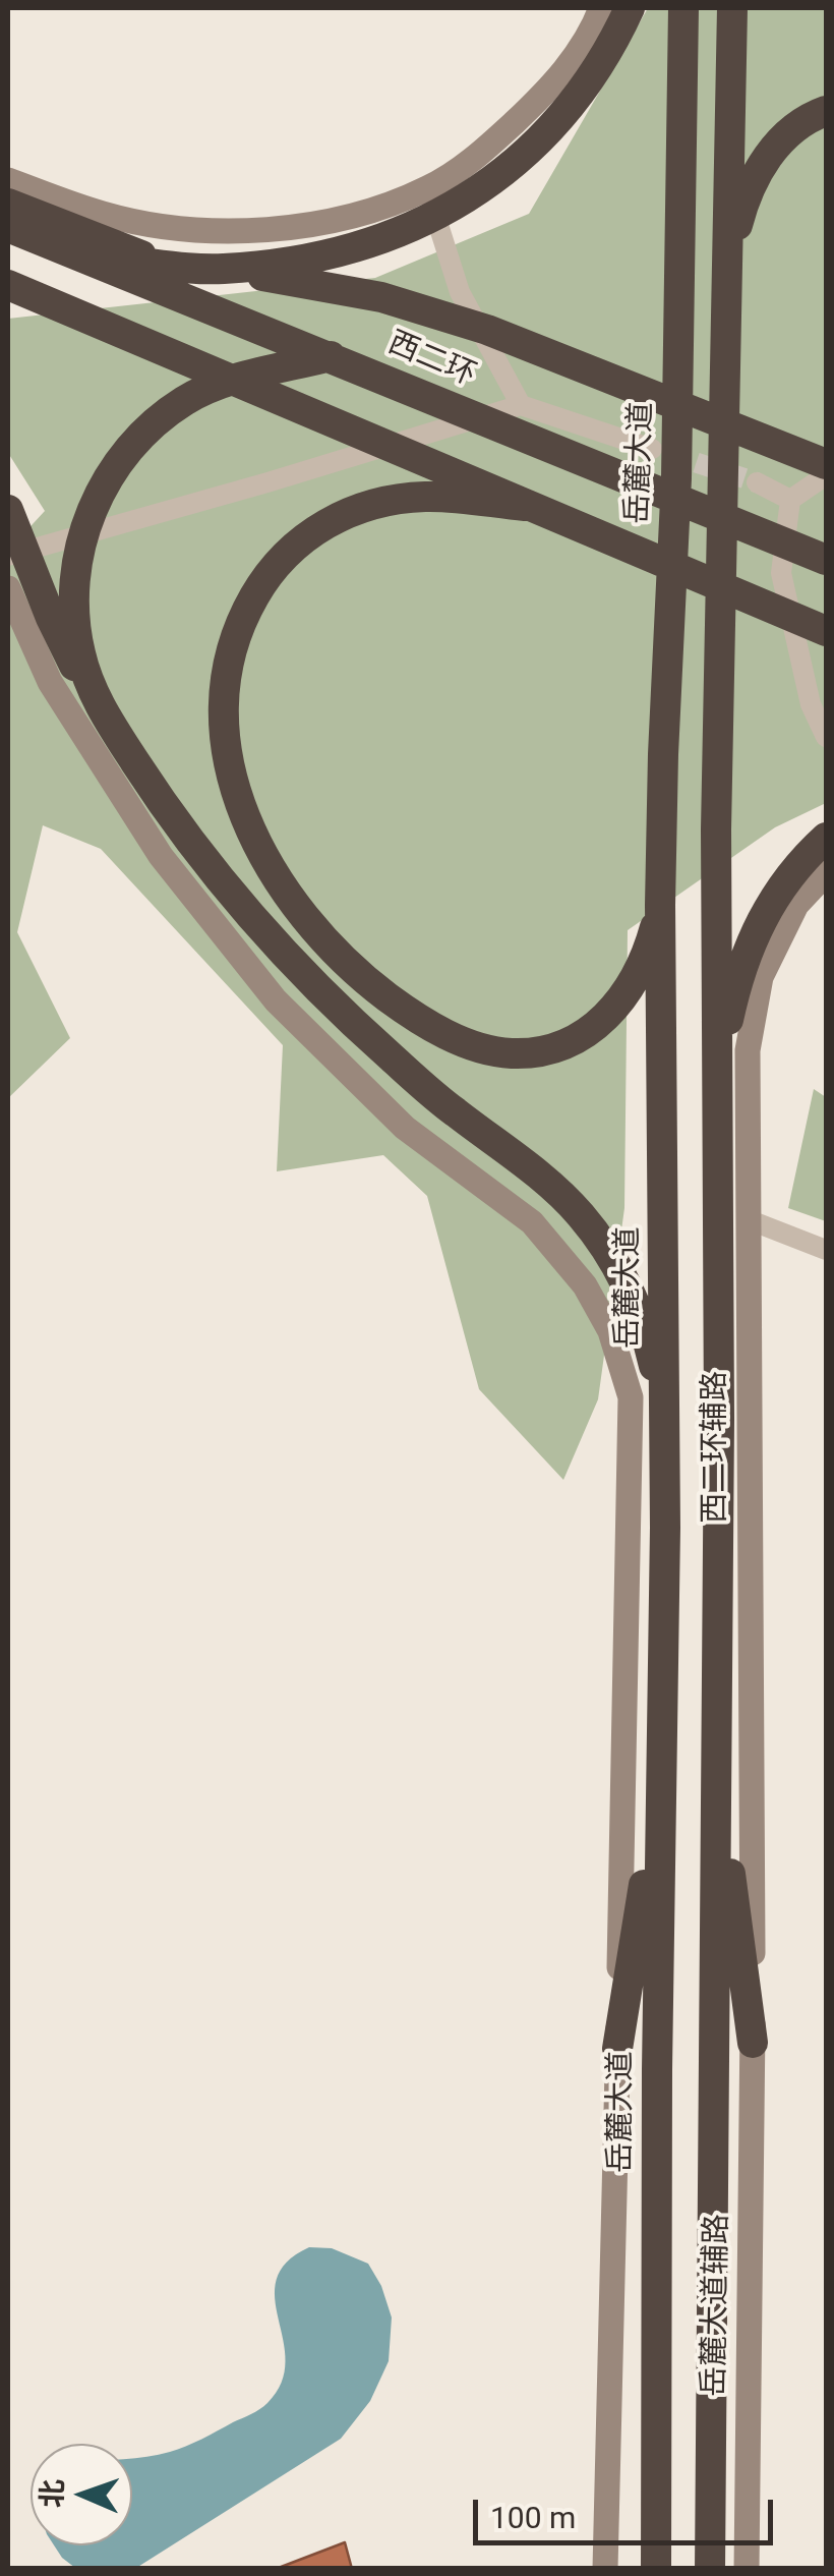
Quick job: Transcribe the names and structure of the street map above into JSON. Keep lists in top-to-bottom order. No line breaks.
{"streets":{"highway":["西二环","岳麓大道"],"street":["西二环辅路","岳麓大道辅路"]},"crossings":[["西二环辅路","岳麓大道辅路"]],"scale_bar":"100 m","north":"left"}
